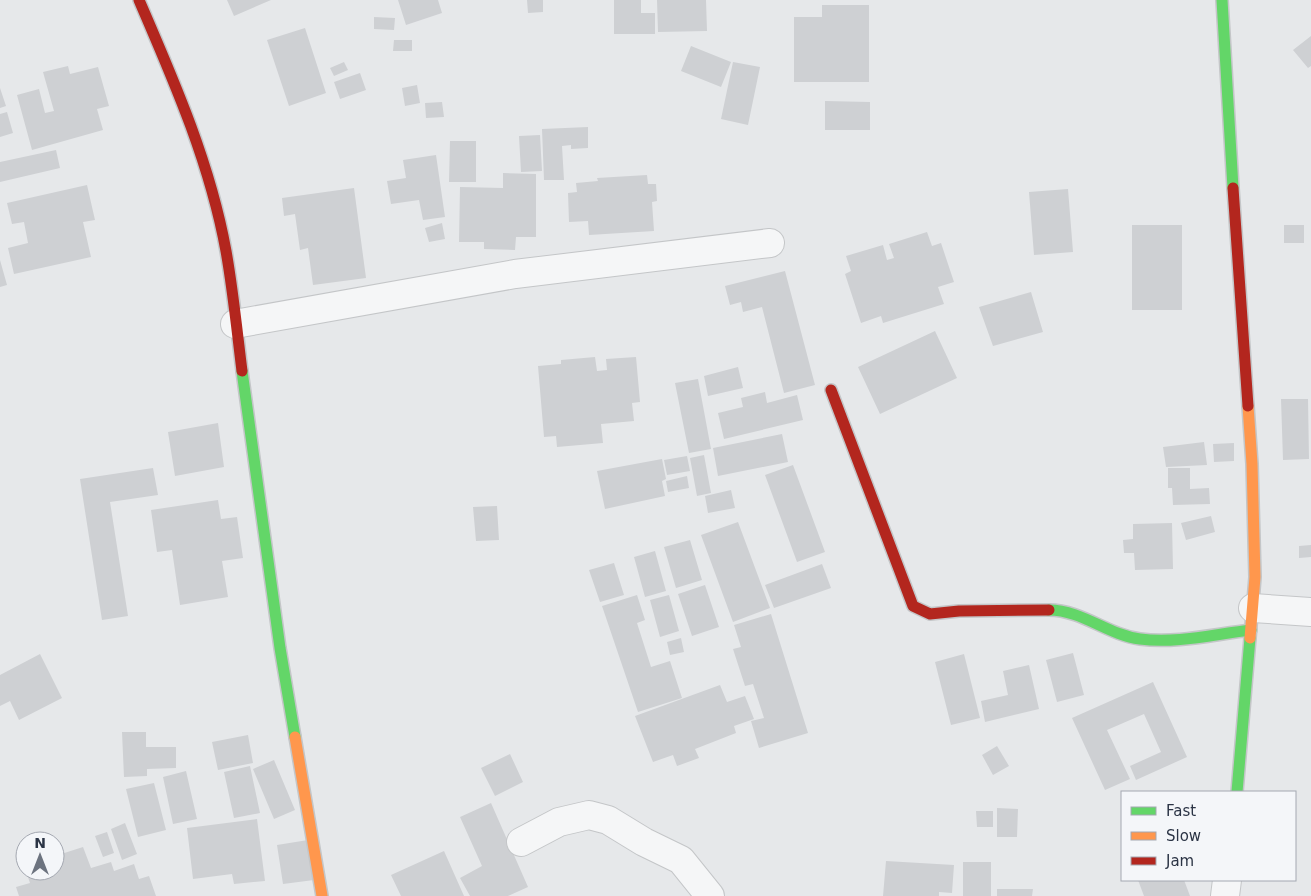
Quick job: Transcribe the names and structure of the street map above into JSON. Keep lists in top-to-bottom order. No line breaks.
{"legend":["Fast","Slow","Jam"],"north":"top"}
